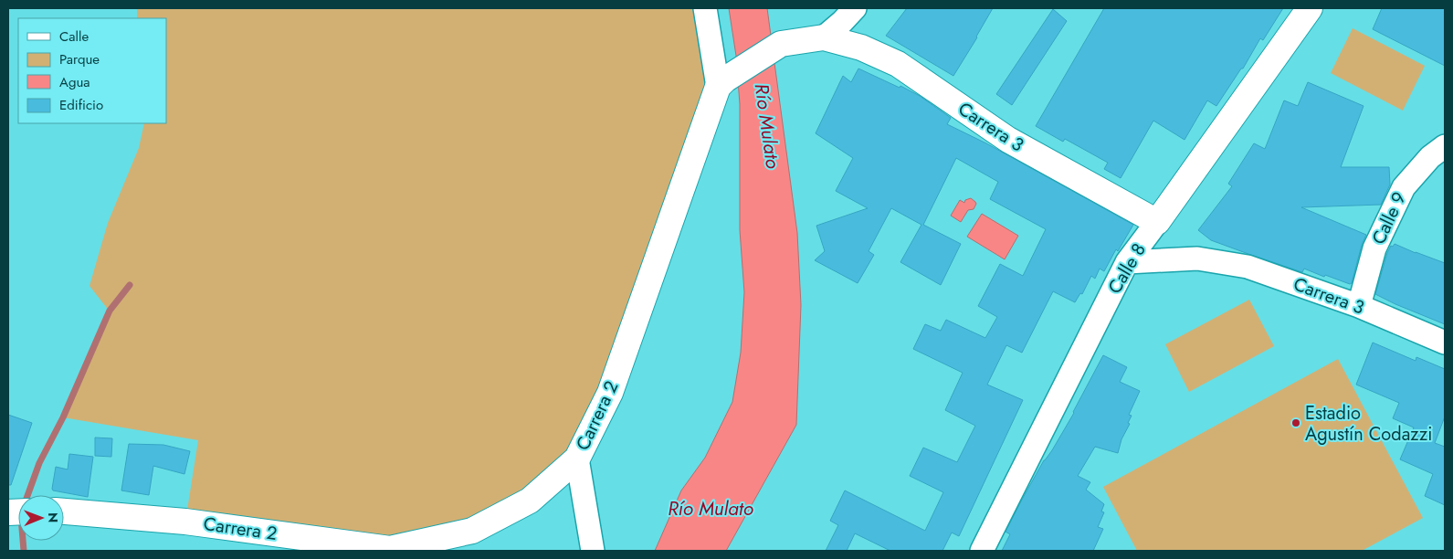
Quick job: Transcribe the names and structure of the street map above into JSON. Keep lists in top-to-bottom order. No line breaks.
{"streets":{"main road":["Carrera 3","Calle 8","Carrera 2"],"street":["Calle 9"]},"crossings":[["Carrera 3","Calle 9"],["Carrera 3","Calle 8"]],"water":["Río Mulato"],"places":["Estadio Agustín Codazzi"],"legend":["Calle","Parque","Agua","Edificio"],"north":"right"}
